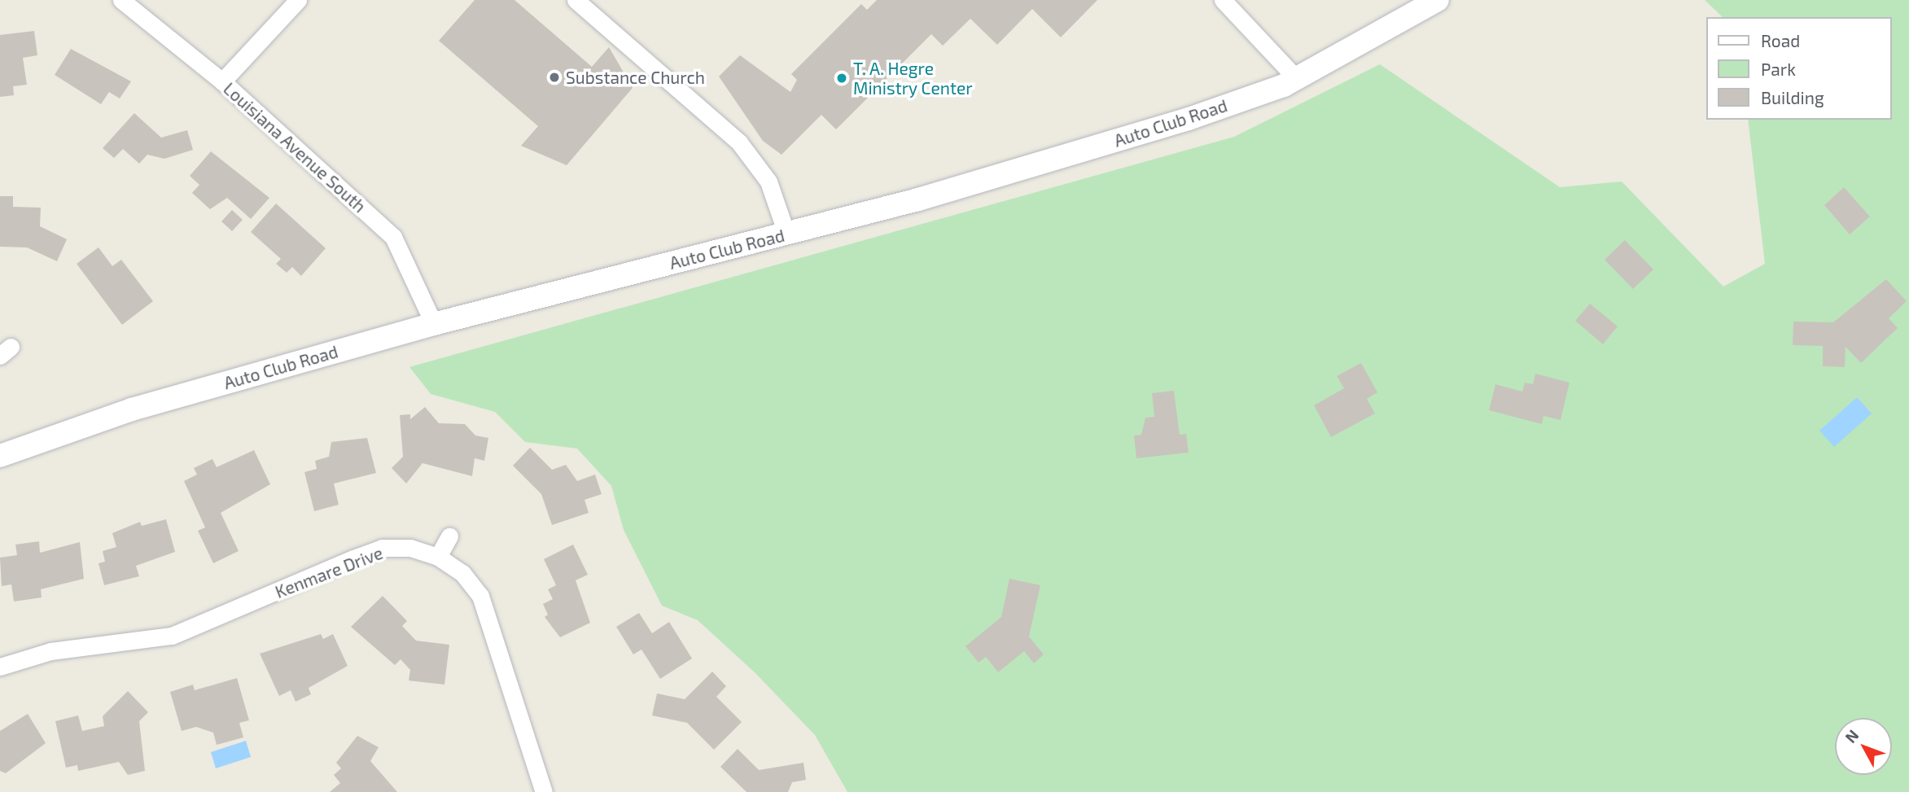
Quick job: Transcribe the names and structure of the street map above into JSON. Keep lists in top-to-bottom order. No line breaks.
{"streets":{"street":["Auto Club Road","Louisiana Avenue South","Kenmare Drive"]},"crossings":[["Auto Club Road","Louisiana Avenue South"]],"places":["Substance Church","T. A. Hegre Ministry Center"],"legend":["Road","Park","Building"],"north":"top left"}
